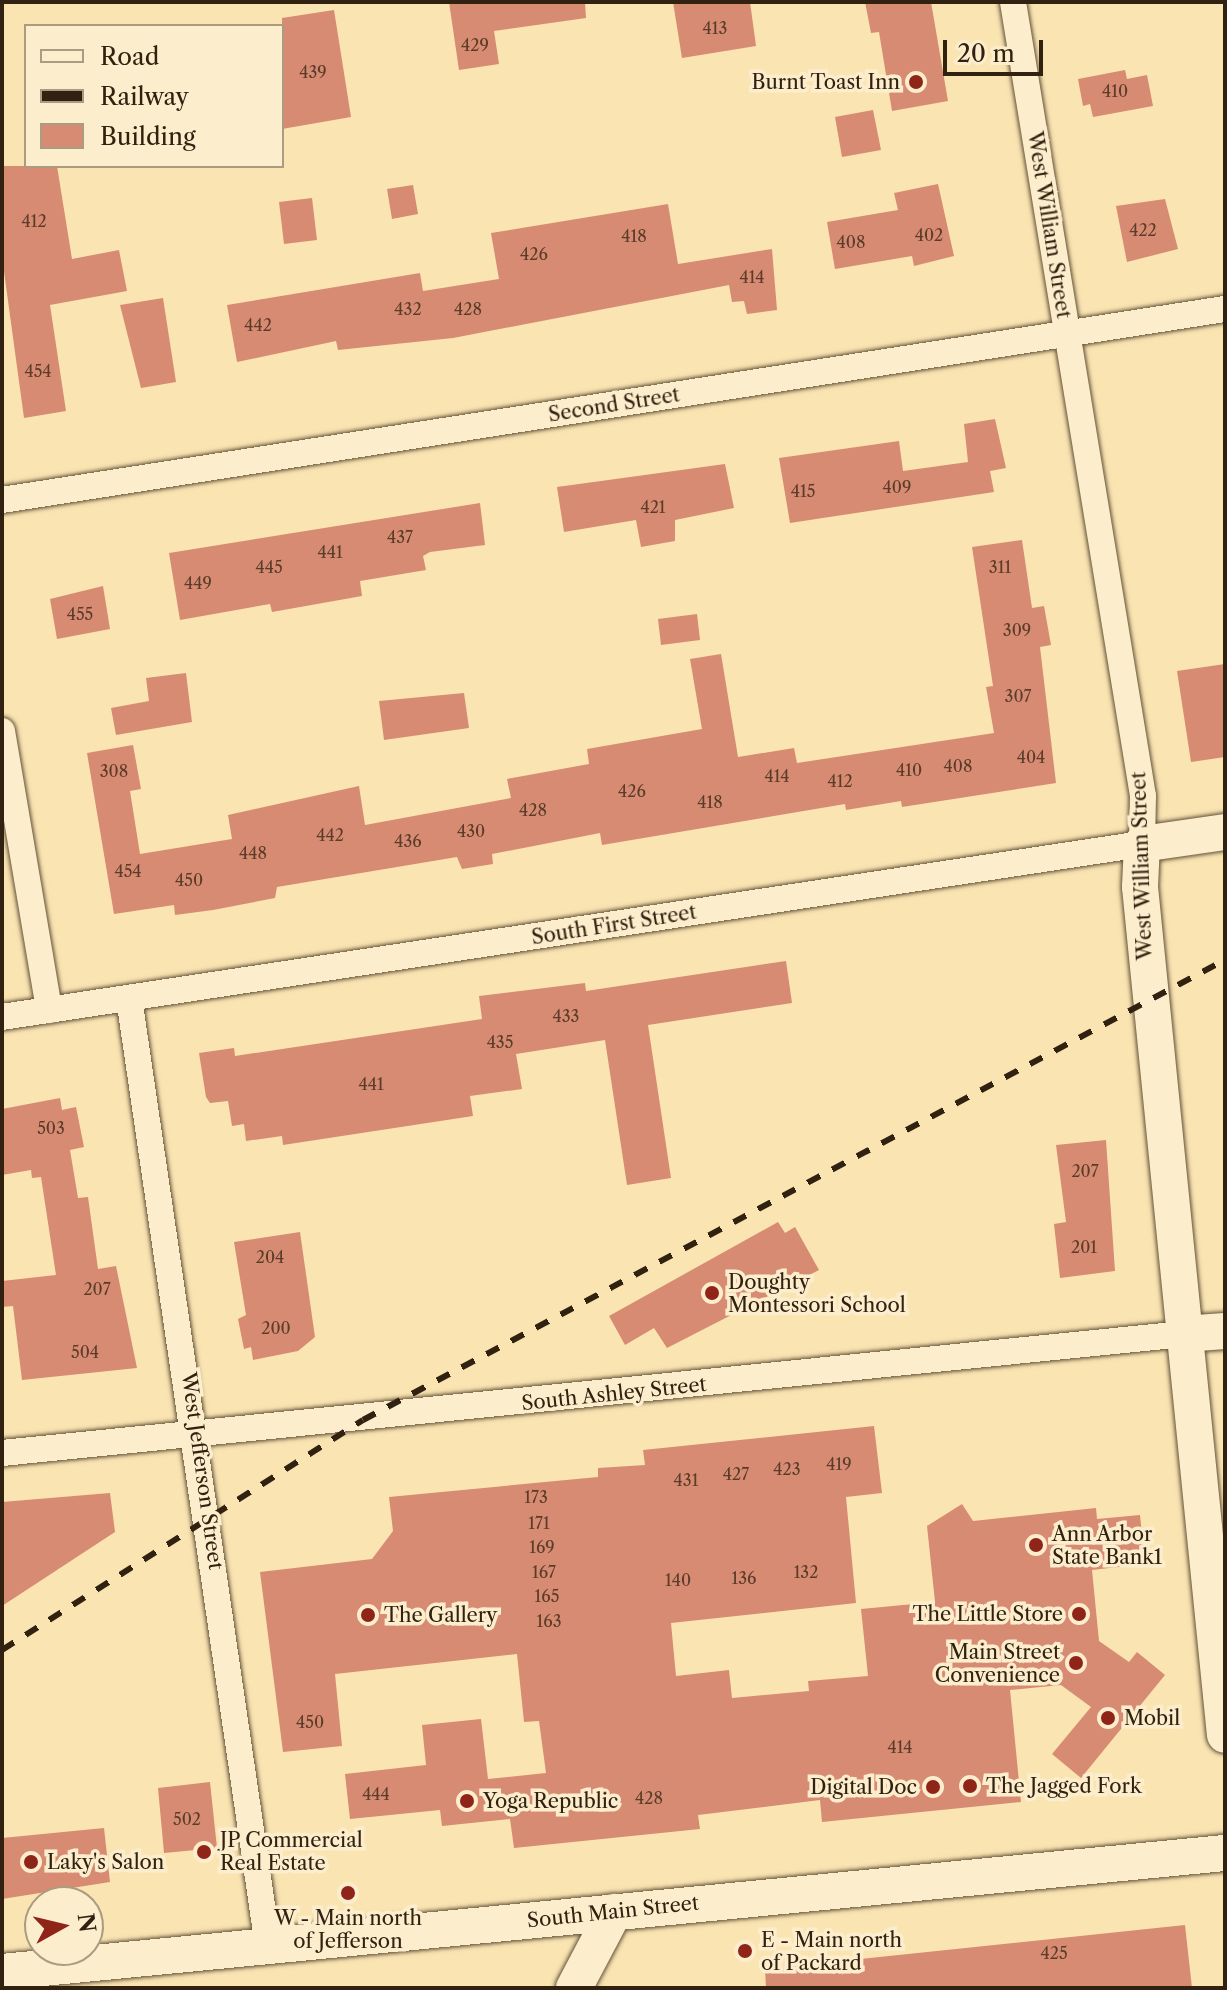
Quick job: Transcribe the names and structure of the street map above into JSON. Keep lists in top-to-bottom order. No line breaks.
{"streets":{"main road":["West William Street","South First Street","South Ashley Street","South Main Street"],"street":["Second Street","West Jefferson Street"]},"crossings":[["West William Street","Second Street"],["West William Street","South First Street"],["West William Street","South Ashley Street"],["South First Street","West Jefferson Street"],["South Ashley Street","West Jefferson Street"],["West Jefferson Street","South Main Street"]],"places":["Burnt Toast Inn","Doughty Montessori School","Ann Arbor State Bank1","The Little Store","The Gallery","Main Street Convenience","Mobil","The Jagged Fork","Digital Doc","Yoga Republic","JP Commercial Real Estate","Laky's Salon","W - Main north of Jefferson","E - Main north of Packard"],"house_numbers":["413","429","439","410","412","422","402","418","408","426","414","432","428","442","454","409","415","421","437","441","445","311","449","455","309","307","404","408","410","308","414","412","426","418","428","430","442","436","448","454","450","433","435","441","503","207","201","204","207","200","504","419","423","427","431","173","171","169","167","132","136","140","165","163","450","414","444","428","502","425"],"legend":["Road","Railway","Building"],"scale_bar":"20 m","north":"right"}
